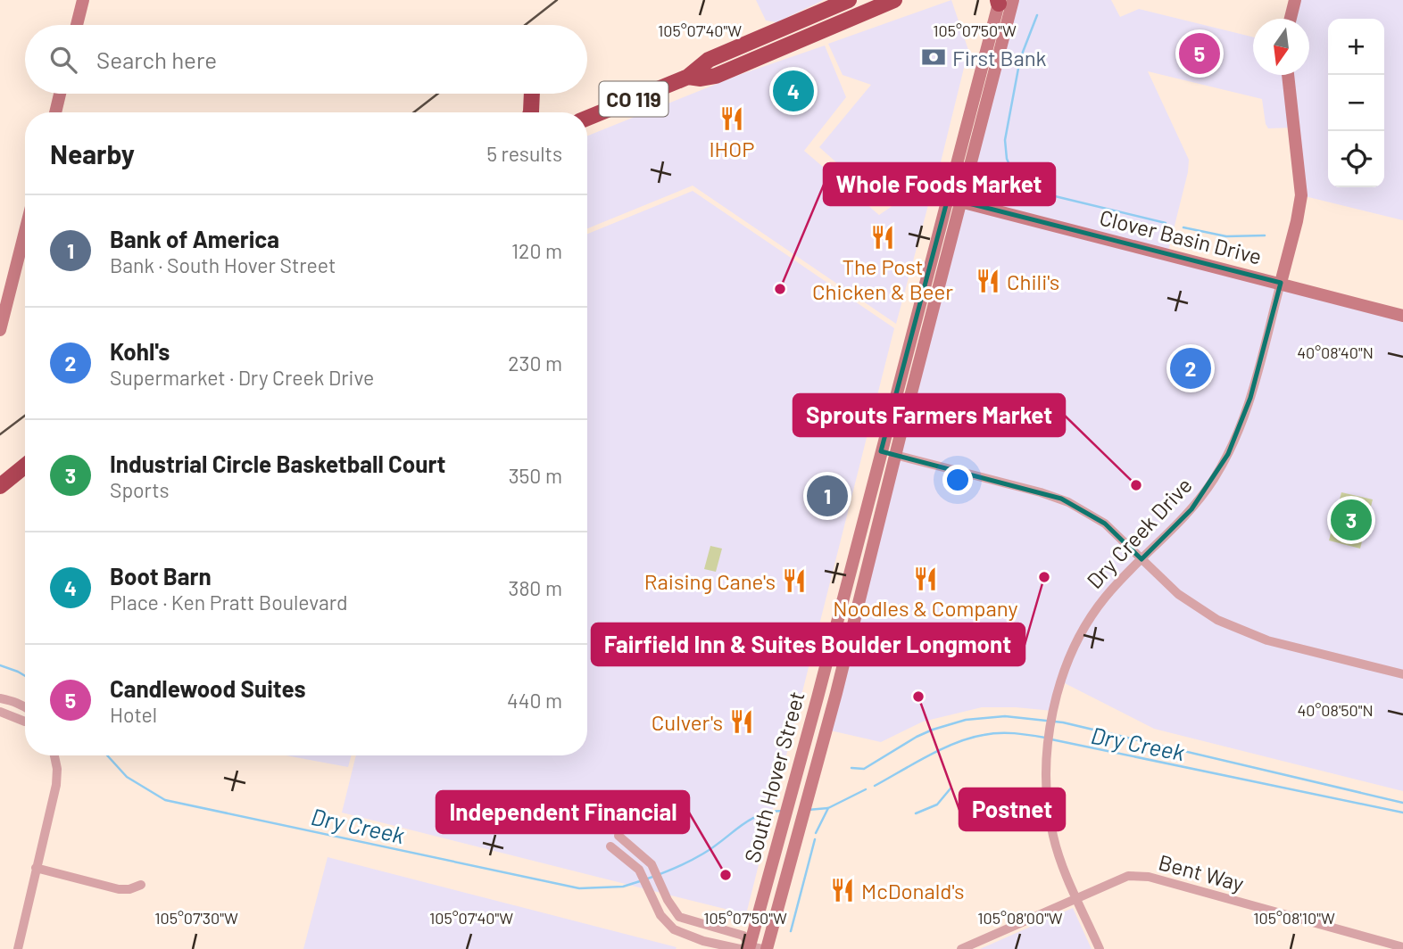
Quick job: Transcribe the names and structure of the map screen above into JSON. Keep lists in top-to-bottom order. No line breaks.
{"streets":{"highway":["CO 119"],"main road":["Clover Basin Drive","Dry Creek Drive","South Hover Street"],"street":["Bent Way"]},"crossings":[["Clover Basin Drive","Dry Creek Drive"],["Clover Basin Drive","South Hover Street"],["Dry Creek Drive","Bent Way"]],"water":["Dry Creek"],"places":{"bank":["First Bank"],"restaurant":["IHOP","The Post Chicken & Beer","Chili's","Noodles & Company","Raising Cane's","Culver's","McDonald's"],"other":["Whole Foods Market","Sprouts Farmers Market","Fairfield Inn & Suites Boulder Longmont","Postnet","Independent Financial"]},"north":"bottom","page":{"map_buttons":["+","−"],"search":"Search here","pins":["5","4","2","1","3"],"heading":["Nearby","5 results"],"list":[{"mark":"1","name":"Bank of America","note":"Bank · South Hover Street","value":"120 m"},{"mark":"2","name":"Kohl's","note":"Supermarket · Dry Creek Drive","value":"230 m"},{"mark":"3","name":"Industrial Circle Basketball Court","note":"Sports","value":"350 m"},{"mark":"4","name":"Boot Barn","note":"Place · Ken Pratt Boulevard","value":"380 m"},{"mark":"5","name":"Candlewood Suites","note":"Hotel","value":"440 m"}]},"coordinates":["105°07'40\"W","105°07'50\"W","40°08'40\"N","40°08'50\"N","105°07'30\"W","105°08'00\"W","105°08'10\"W"]}
